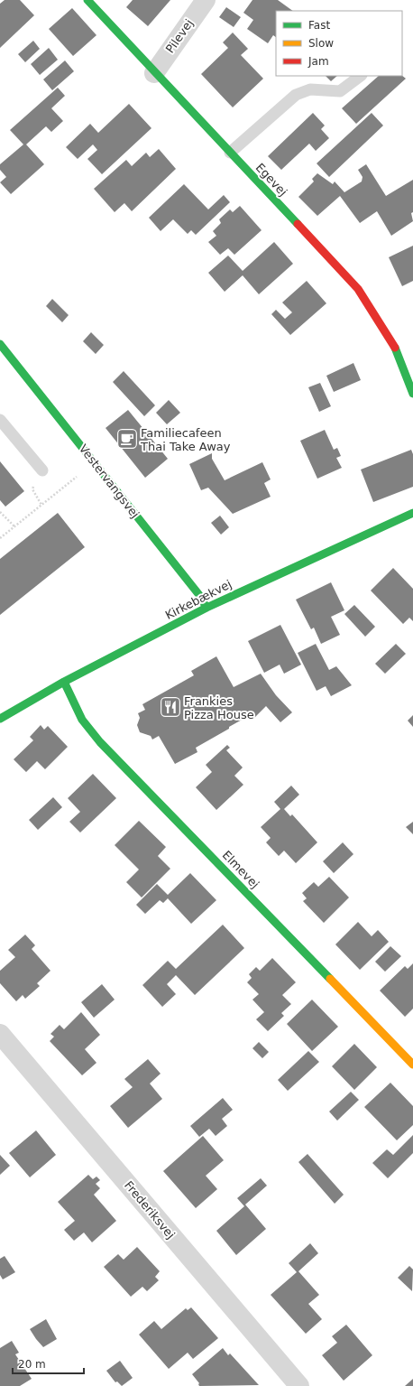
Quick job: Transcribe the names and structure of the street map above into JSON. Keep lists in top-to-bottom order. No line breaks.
{"streets":{"street":["Pilevej","Egevej","Vestervangsvej","Kirkebækvej","Elmevej","Frederiksvej"]},"crossings":[["Pilevej","Egevej"],["Vestervangsvej","Kirkebækvej"],["Kirkebækvej","Elmevej"]],"places":{"cafe":["Familiecafeen Thai Take Away"],"restaurant":["Frankies Pizza House"]},"legend":["Fast","Slow","Jam"],"scale_bar":"20 m"}
